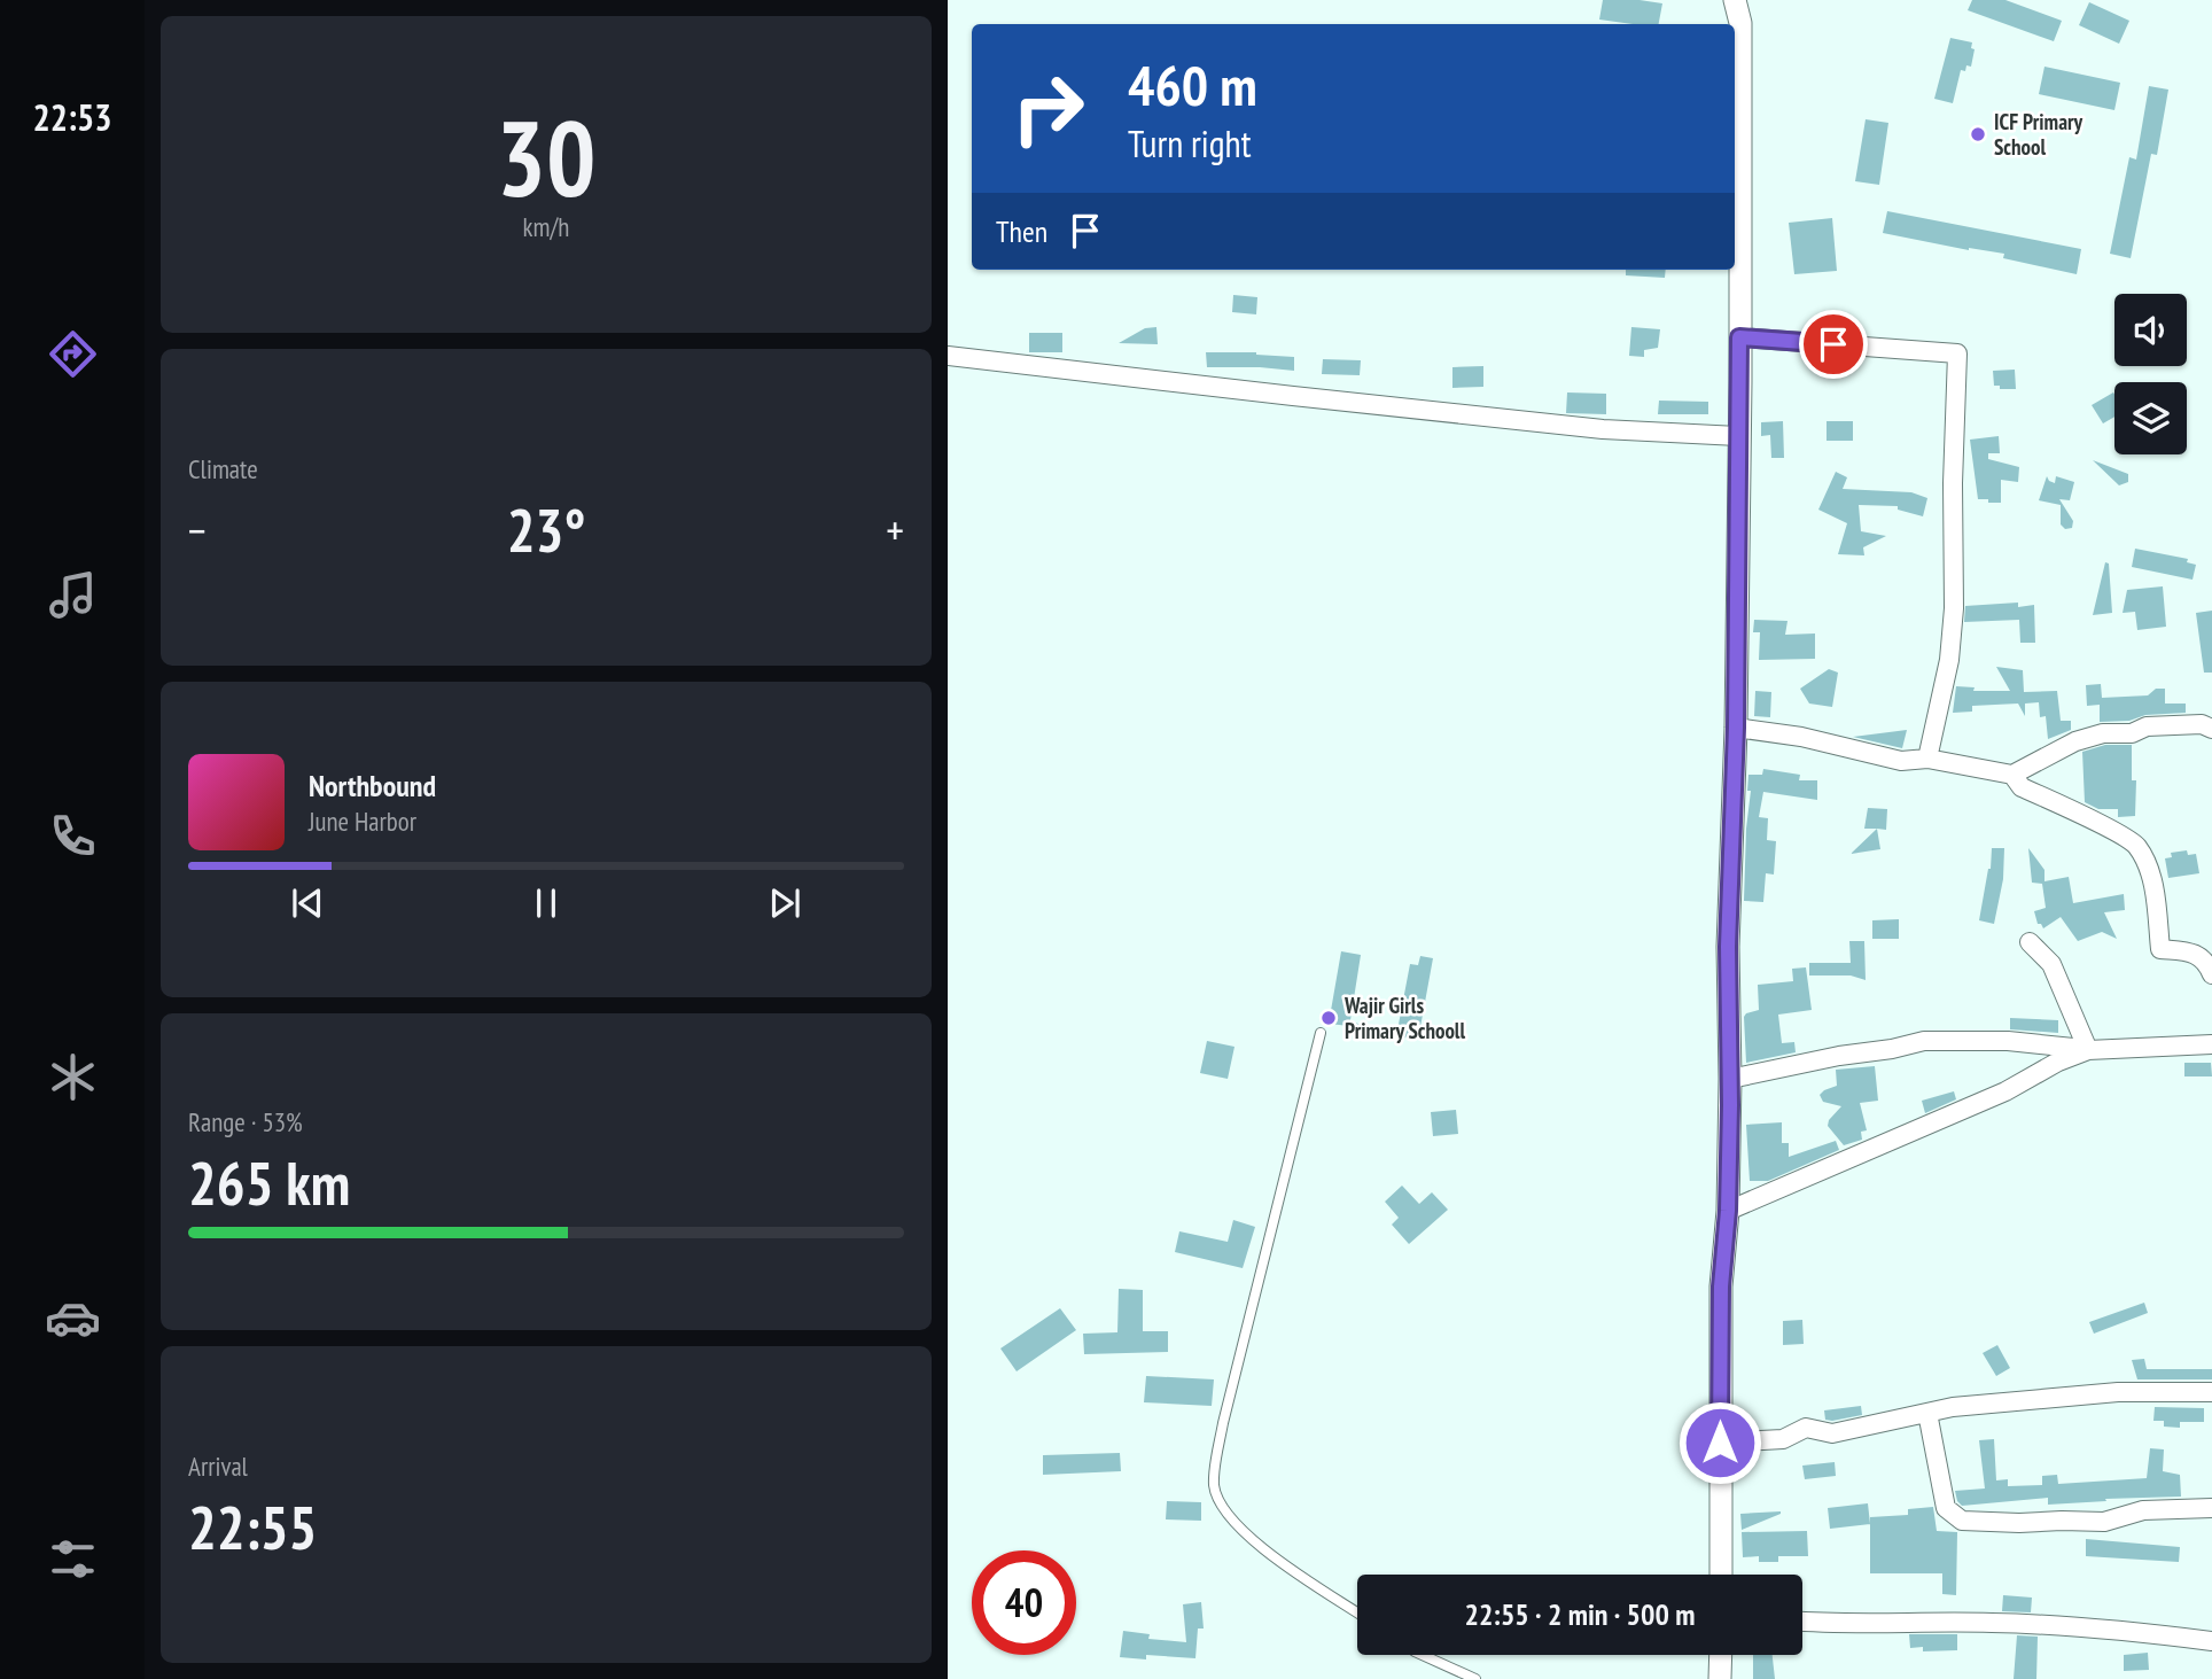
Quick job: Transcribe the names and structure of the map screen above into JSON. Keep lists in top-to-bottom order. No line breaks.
{"places":["ICF Primary School","Wajir Girls Primary Schooll"],"page":{"tabs":"22:53","tile":[["30","km/h"],"Climate",["Range · 53%","265 km"],["Arrival","22:55"]],"turn":["460 m","Turn right"],"then":"Then","heat":["−","23°","+"],"song":["Northbound","June Harbor"],"limit":"40","trip":"22:55 · 2 min · 500 m"}}
